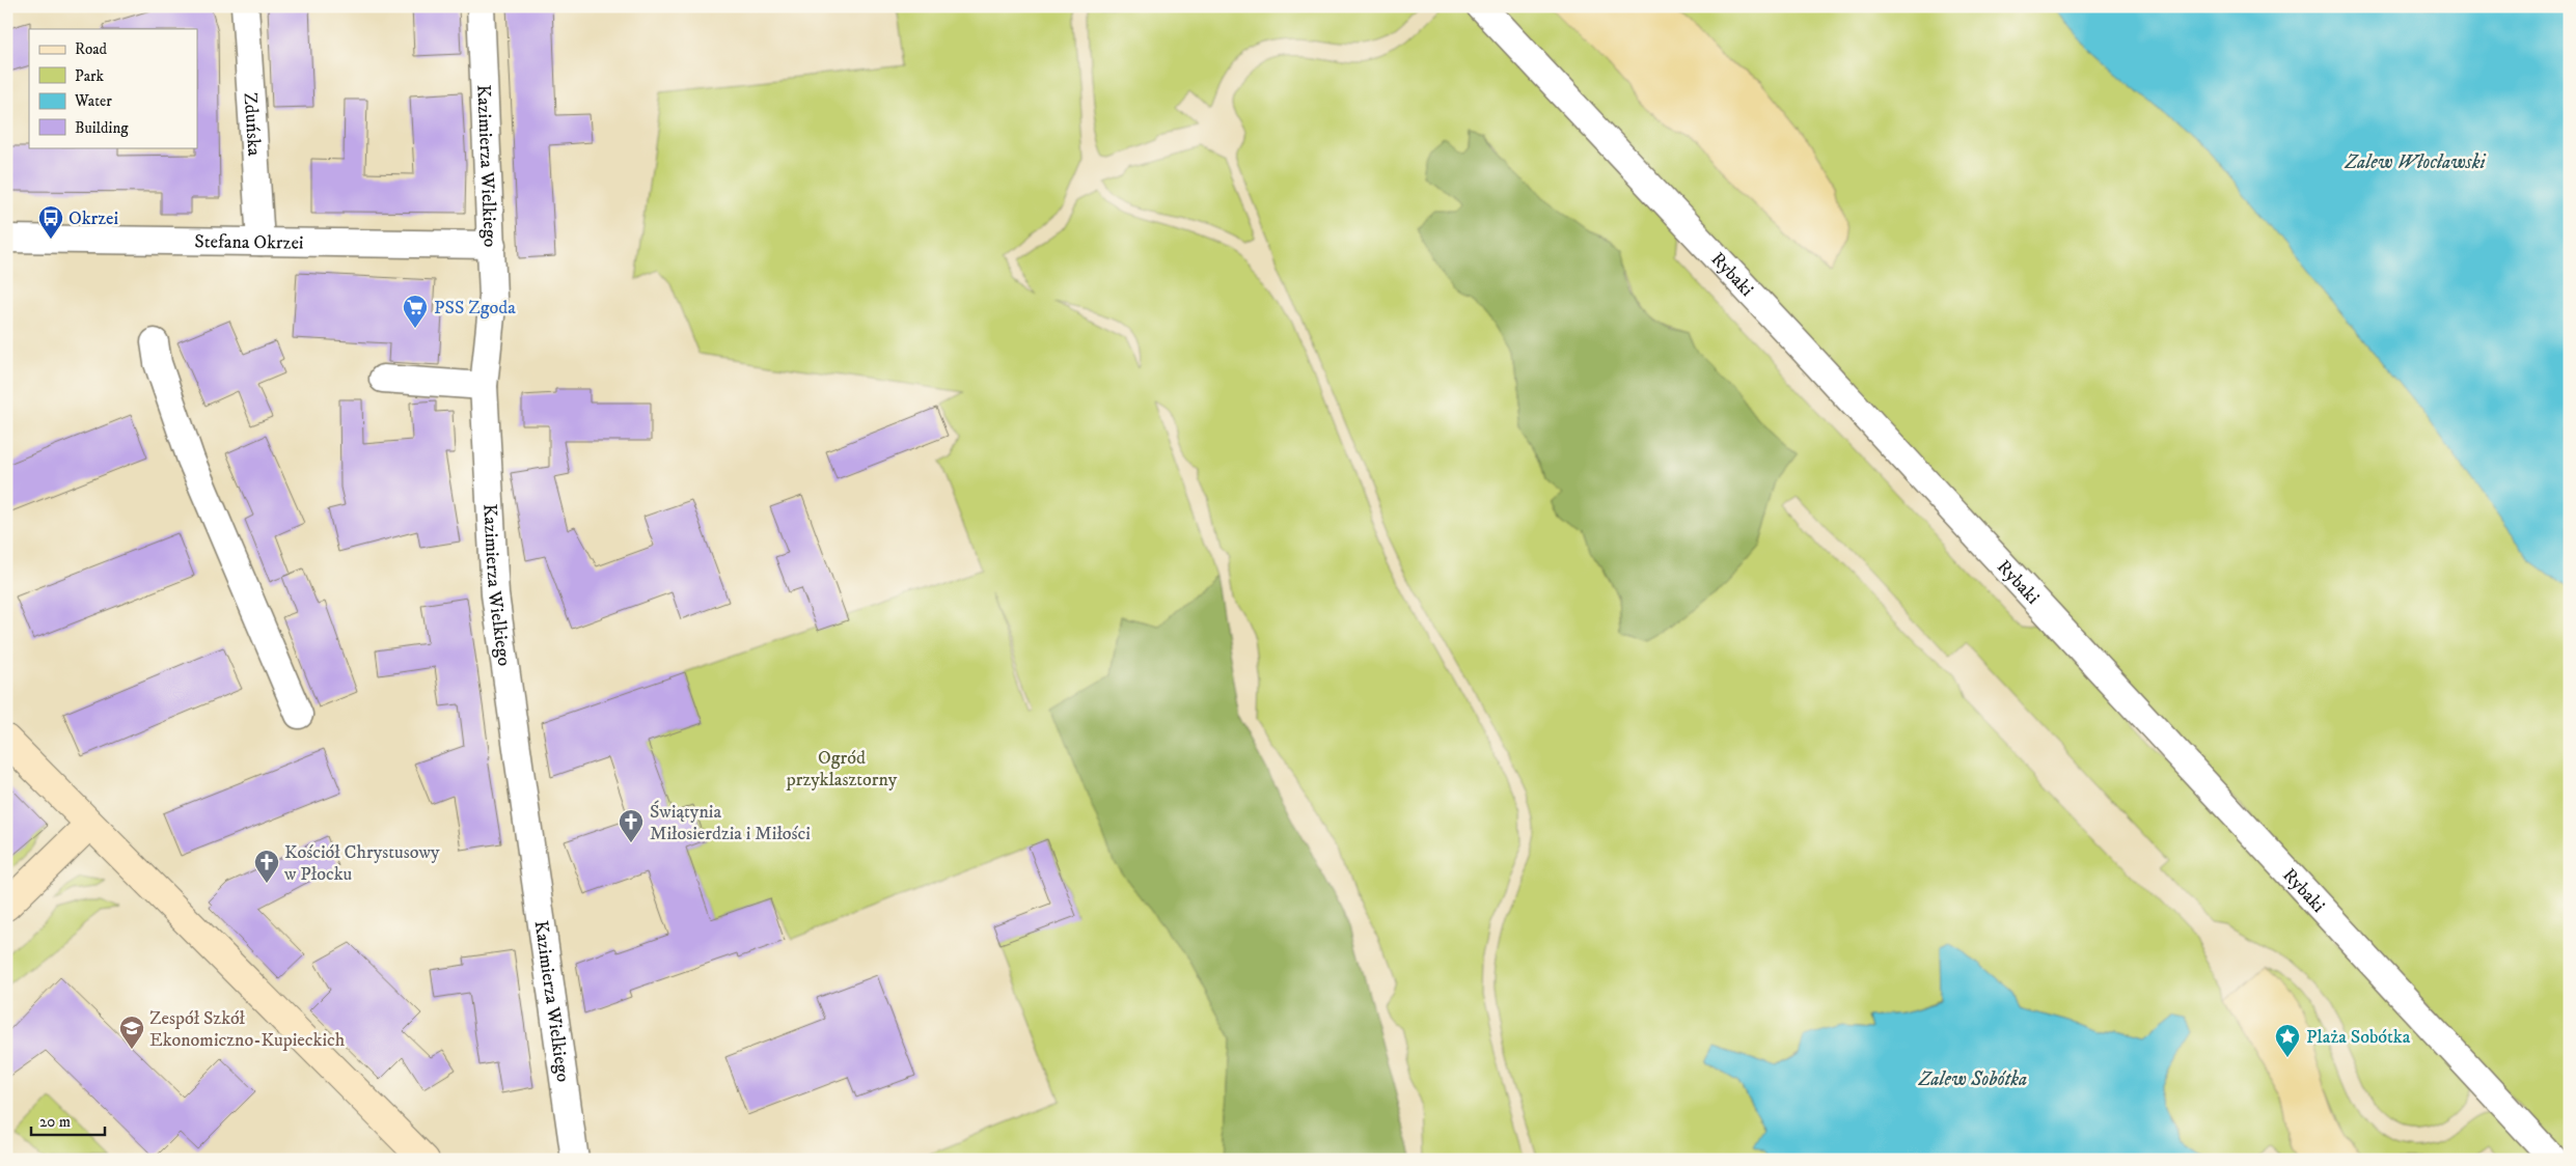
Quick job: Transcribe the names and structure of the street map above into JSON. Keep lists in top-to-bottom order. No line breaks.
{"streets":{"street":["Zduńska","Kazimierza Wielkiego","Stefana Okrzei","Rybaki"]},"crossings":[["Zduńska","Stefana Okrzei"],["Kazimierza Wielkiego","Stefana Okrzei"]],"water":["Zalew Włocławski","Zalew Sobótka"],"parks":["Ogród przyklasztorny"],"places":{"bus stop":["Okrzei"],"supermarket":["PSS Zgoda"],"church":["Świątynia Miłosierdzia i Miłości","Kościół Chrystusowy w Płocku"],"school or university":["Zespół Szkół Ekonomiczno-Kupieckich"],"place":["Plaża Sobótka"]},"legend":["Road","Park","Water","Building"],"scale_bar":"20 m"}
